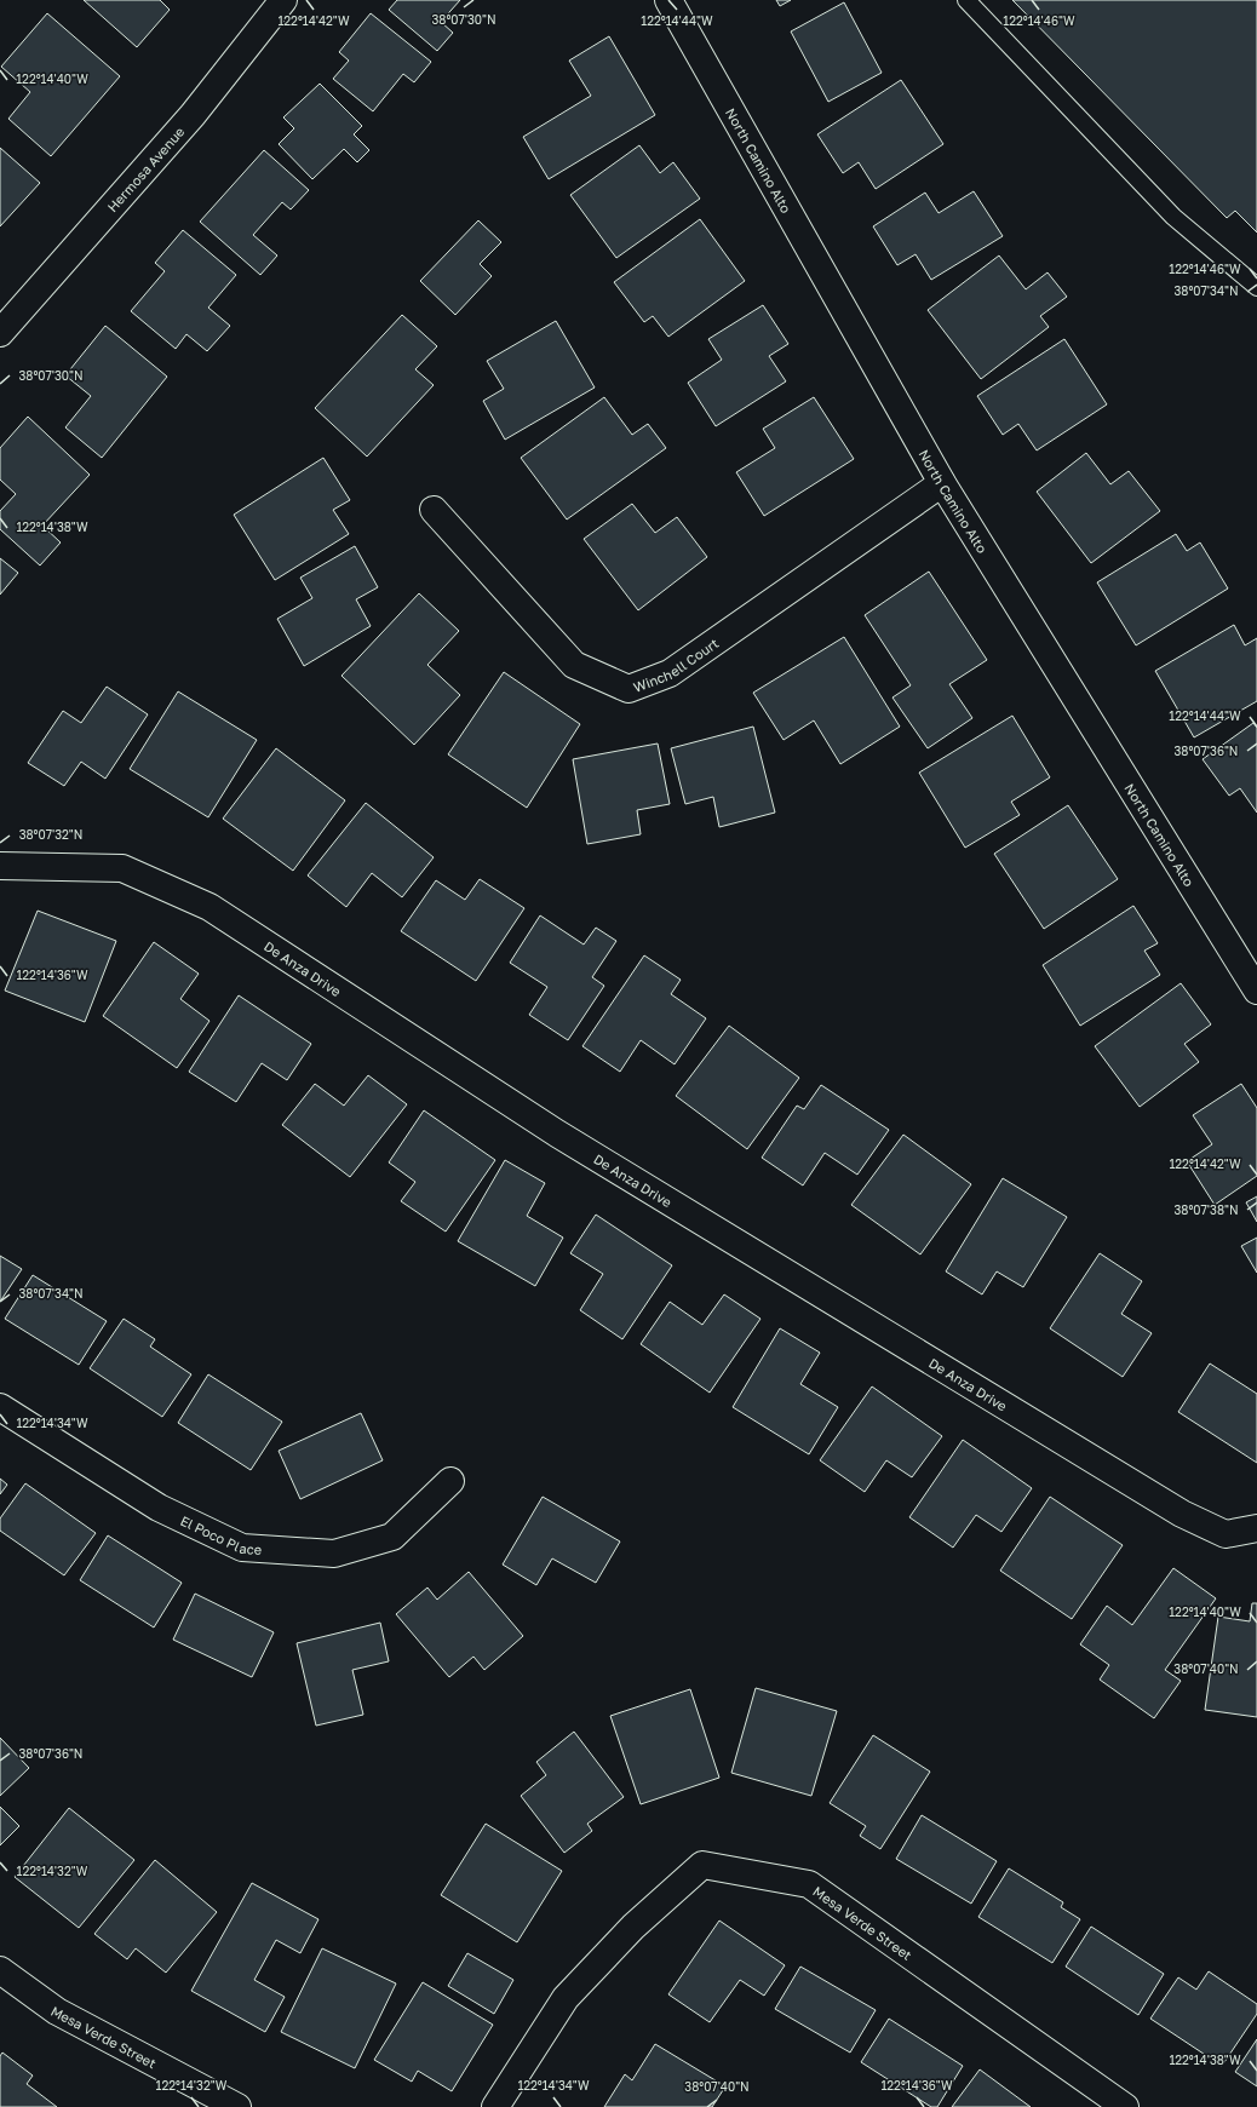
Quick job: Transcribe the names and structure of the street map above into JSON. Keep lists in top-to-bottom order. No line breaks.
{"streets":{"street":["North Camino Alto","Hermosa Avenue","Winchell Court","De Anza Drive","El Poco Place","Mesa Verde Street"]},"crossings":[["North Camino Alto","Winchell Court"]],"coordinates":["38°07'30\"N","122°14'44\"W","122°14'46\"W","122°14'42\"W","122°14'40\"W","38°07'34\"N","122°14'38\"W","38°07'36\"N","38°07'32\"N","122°14'36\"W","38°07'38\"N","122°14'34\"W","38°07'40\"N","122°14'32\"W"]}
